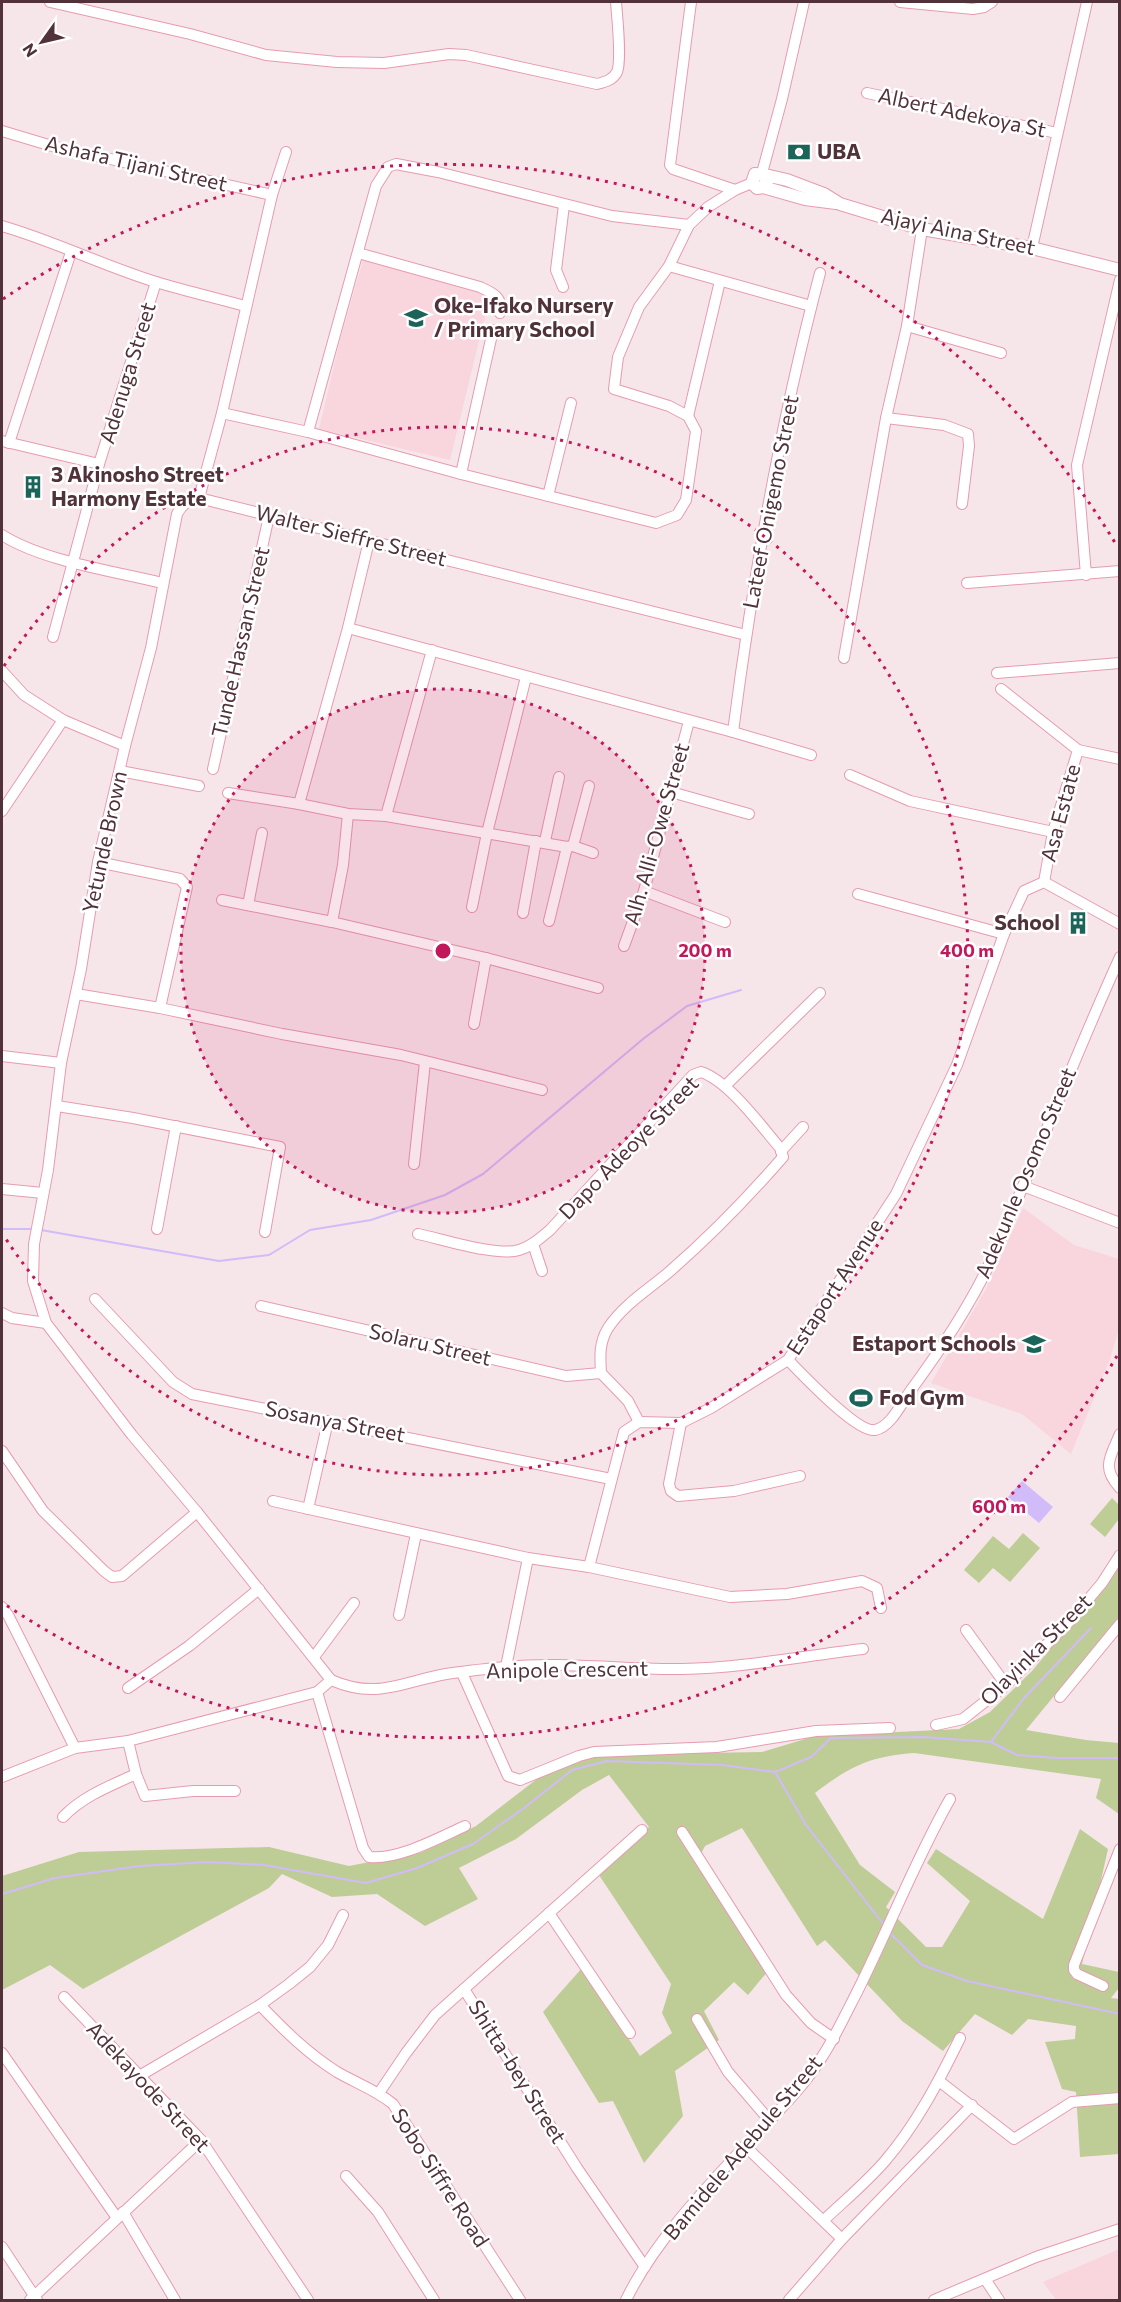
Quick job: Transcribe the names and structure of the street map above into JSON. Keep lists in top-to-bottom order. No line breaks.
{"streets":{"street":["Albert Adekoya St","Ashafa Tijani Street","Ajayi Aina Street","Adenuga Street","Lateef Onigemo Street","Walter Sieffre Street","Tunde Hassan Street","Asa Estate","Alh. Alli-Owe Street","Yetunde Brown","Dapo Adeoye Street","Adekunle Osomo Street","Estaport Avenue","Solaru Street","Sosanya Street","Olayinka Street","Anipole Crescent","Shitta-bey Street","Adekayode Street","Bamidele Adebule Street","Sobo Siffre Road"]},"crossings":[["Lateef Onigemo Street","Walter Sieffre Street"],["Walter Sieffre Street","Tunde Hassan Street"],["Walter Sieffre Street","Yetunde Brown"],["Asa Estate","Estaport Avenue"],["Adekunle Osomo Street","Estaport Avenue"],["Shitta-bey Street","Bamidele Adebule Street"],["Shitta-bey Street","Sobo Siffre Road"]],"places":{"bank":["UBA"],"school or university":["Oke-Ifako Nursery / Primary School","Estaport Schools"],"building":["3 Akinosho Street Harmony Estate","School"],"sports":["Fod Gym"]},"north":"bottom left","rings":["200 m","400 m","600 m"]}
